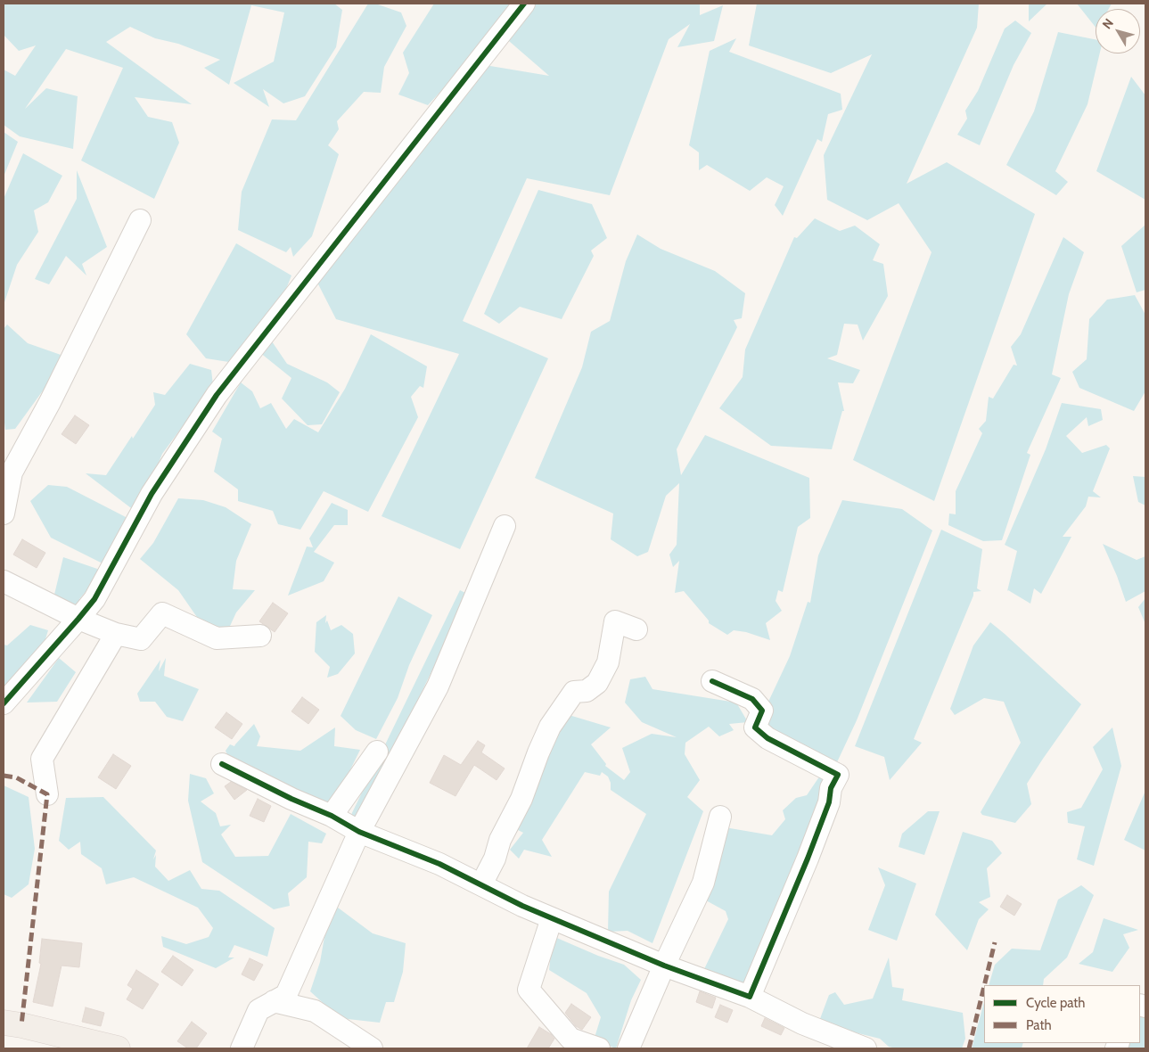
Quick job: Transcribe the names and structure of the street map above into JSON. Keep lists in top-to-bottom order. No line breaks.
{"legend":["Cycle path","Path"],"north":"top left"}
